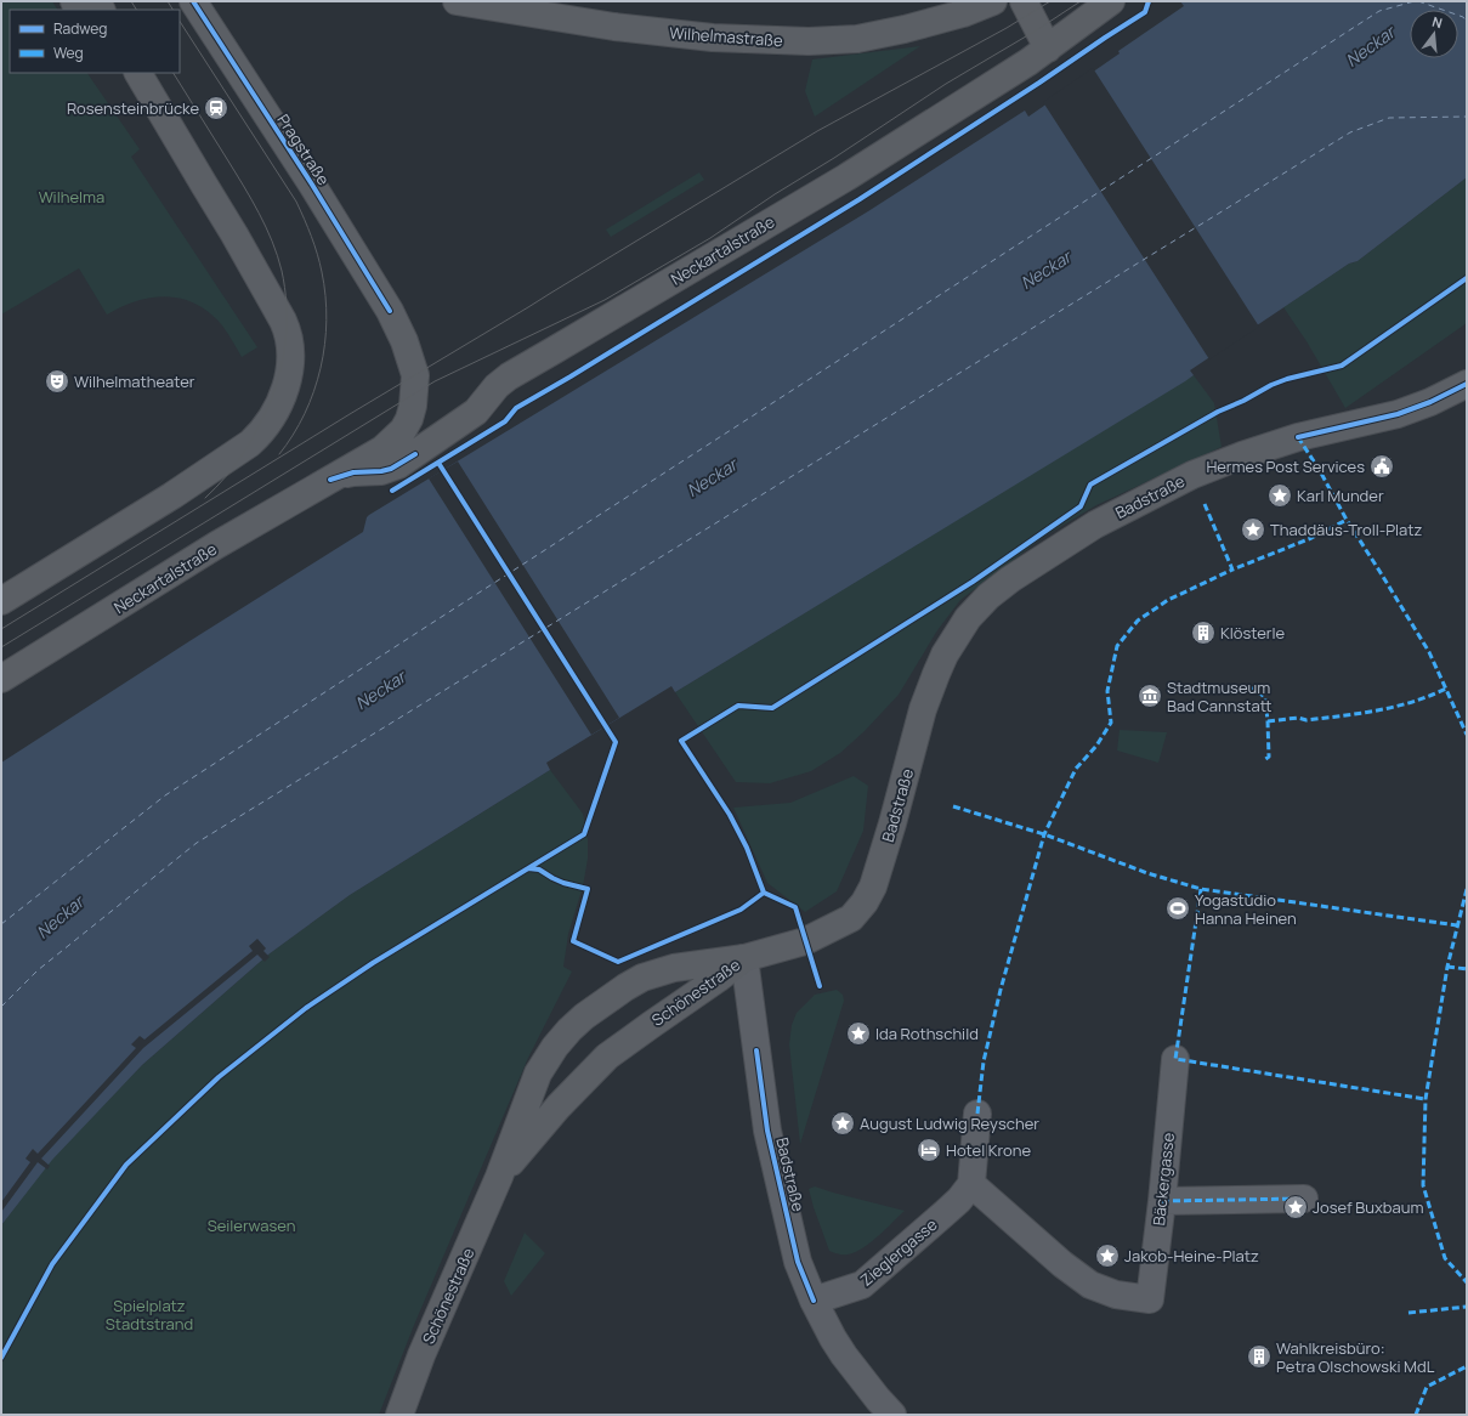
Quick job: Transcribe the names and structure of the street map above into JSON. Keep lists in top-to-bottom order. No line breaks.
{"streets":{"main road":["Wilhelmastraße","Pragstraße","Neckartalstraße","Badstraße","Schönestraße"],"street":["Bäckergasse","Zieglergasse"]},"crossings":[["Pragstraße","Neckartalstraße"],["Badstraße","Schönestraße"],["Badstraße","Zieglergasse"],["Bäckergasse","Zieglergasse"]],"water":["Neckar"],"parks":["Wilhelma","Seilerwasen","Spielplatz Stadtstrand"],"places":{"station":["Rosensteinbrücke"],"theatre":["Wilhelmatheater"],"public building":["Hermes Post Services"],"place":["Karl Munder","Thaddäus-Troll-Platz","Ida Rothschild","August Ludwig Reyscher","Josef Buxbaum","Jakob-Heine-Platz"],"building":["Klösterle","Wahlkreisbüro: Petra Olschowski MdL"],"museum":["Stadtmuseum Bad Cannstatt"],"sports":["Yogastudio Hanna Heinen"],"hotel":["Hotel Krone"]},"legend":["Radweg","Weg"],"north":"top"}
